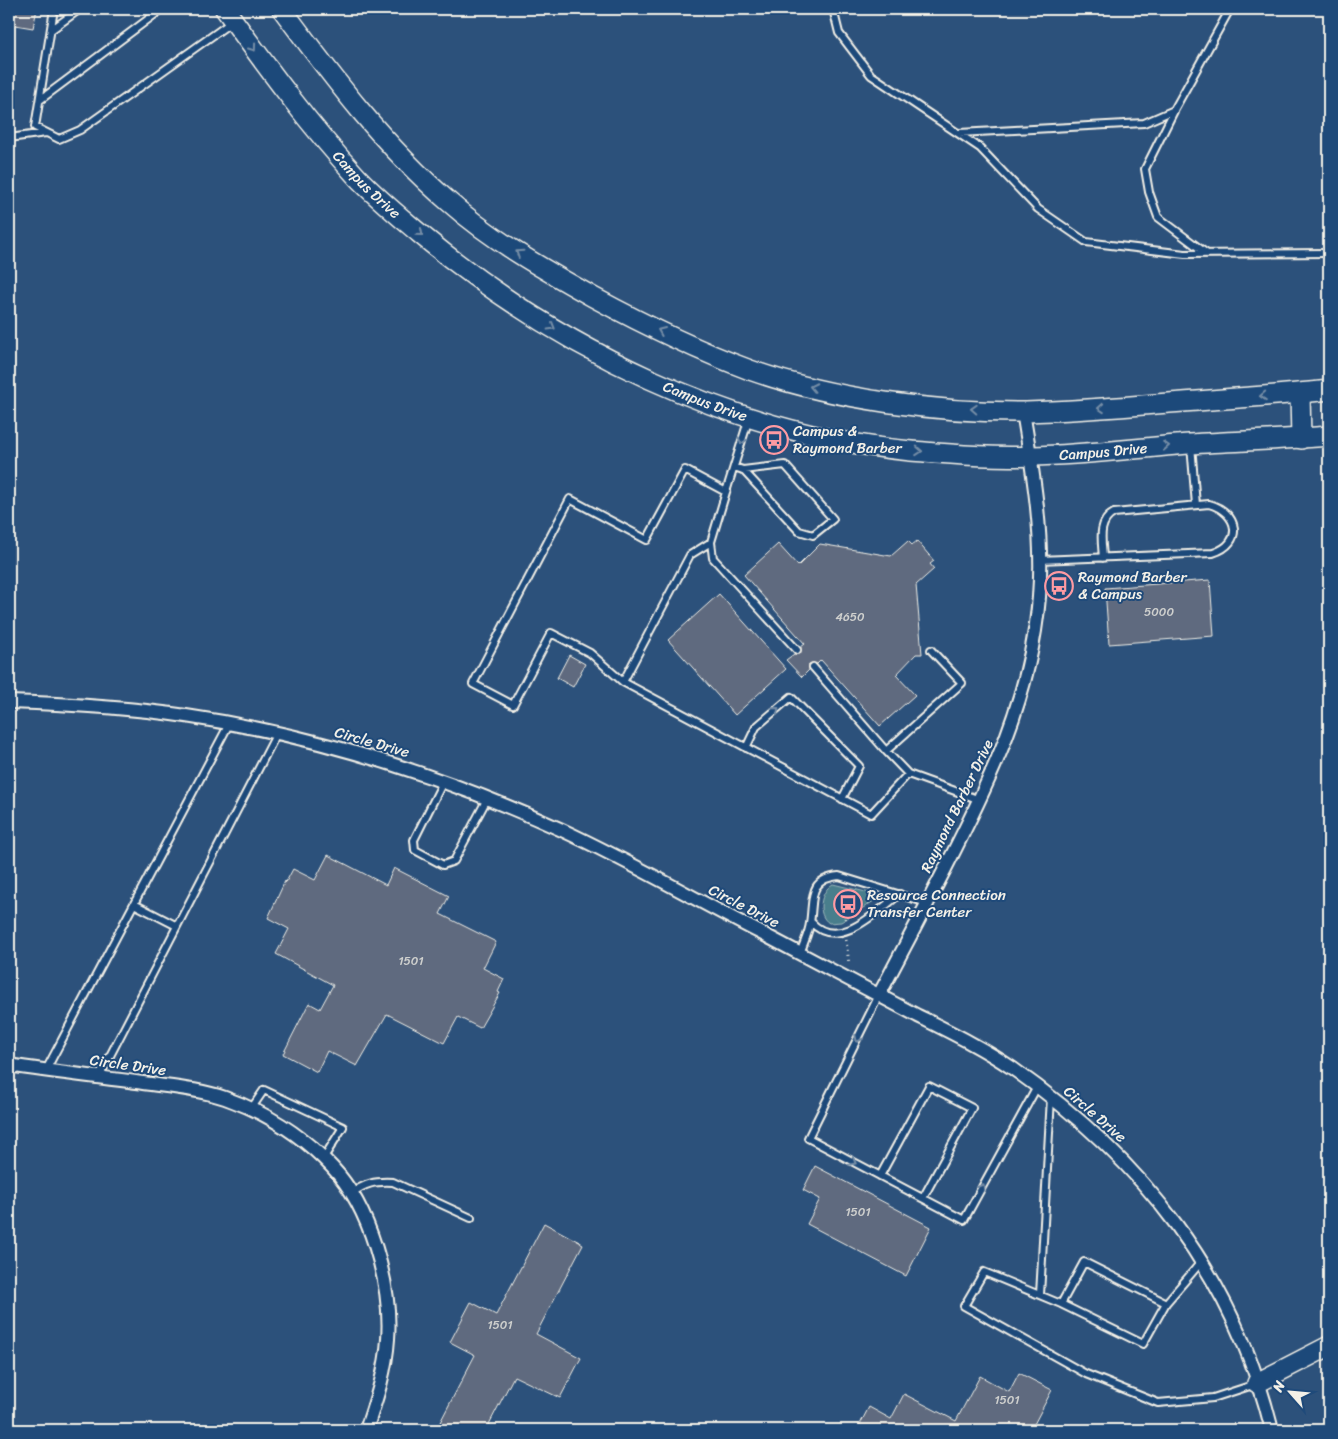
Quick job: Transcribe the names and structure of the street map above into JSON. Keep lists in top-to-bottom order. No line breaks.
{"streets":{"main road":["Campus Drive"],"street":["Circle Drive","Raymond Barber Drive"]},"crossings":[["Campus Drive","Raymond Barber Drive"],["Circle Drive","Raymond Barber Drive"]],"places":{"bus stop":["Campus & Raymond Barber","Raymond Barber & Campus","Resource Connection Transfer Center"]},"house_numbers":["5000","4650","1501","1501","1501","1501"],"north":"top left"}
